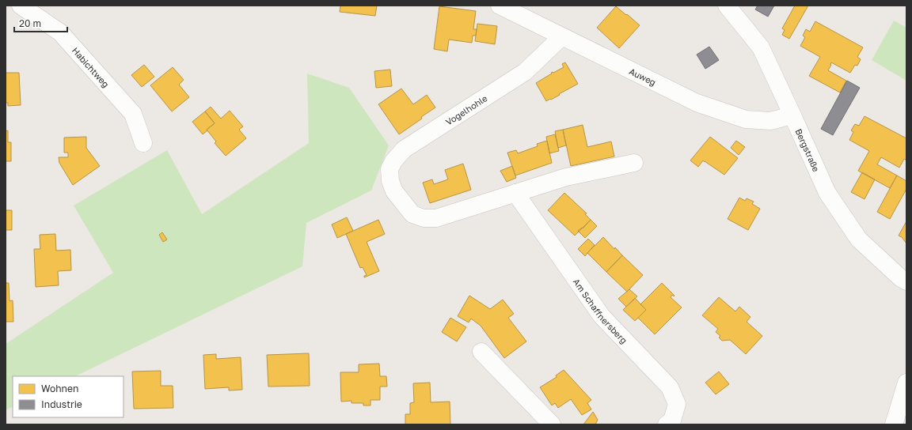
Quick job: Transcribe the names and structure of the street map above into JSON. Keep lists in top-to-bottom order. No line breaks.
{"streets":{"street":["Habichtweg","Auweg","Vogelhohle","Bergstraße","Am Schaffnersberg"]},"crossings":[["Auweg","Vogelhohle"],["Auweg","Bergstraße"],["Vogelhohle","Am Schaffnersberg"]],"legend":["Wohnen","Industrie"],"scale_bar":"20 m"}
